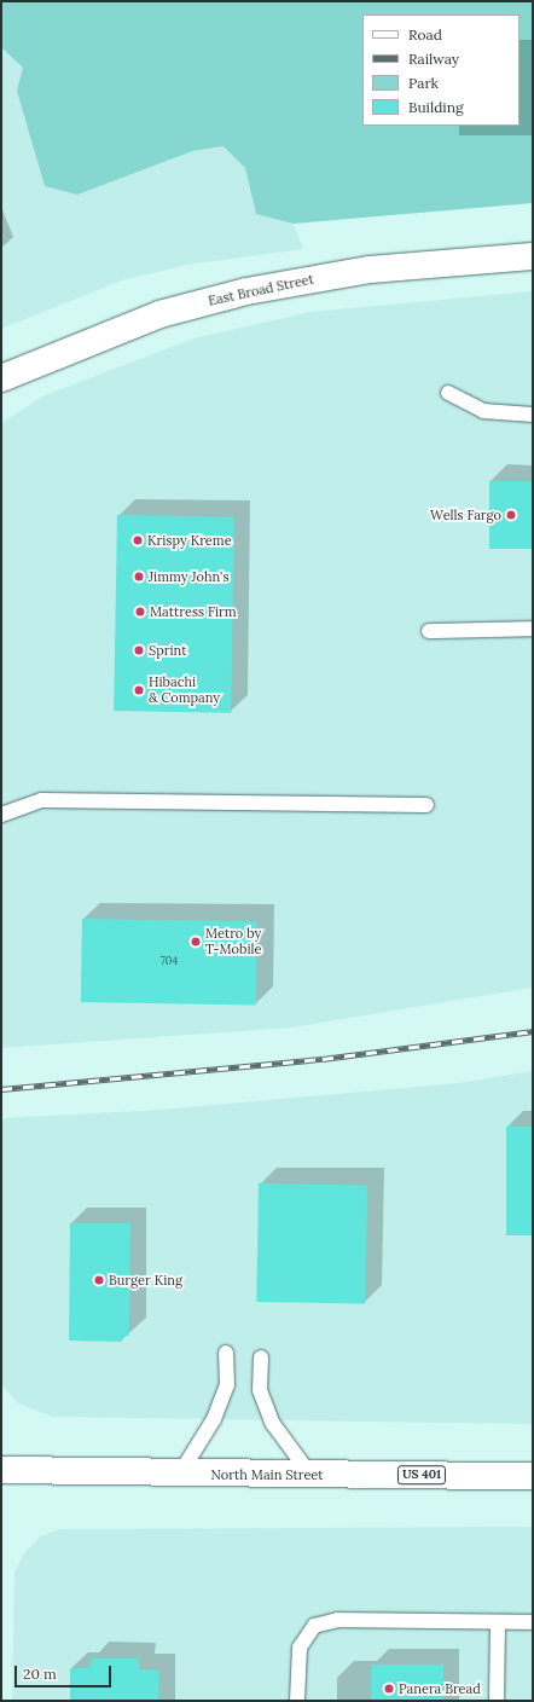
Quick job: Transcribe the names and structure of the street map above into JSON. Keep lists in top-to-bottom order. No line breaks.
{"streets":{"main road":["East Broad Street","North Main Street","US 401"]},"places":["Wells Fargo","Krispy Kreme","Jimmy John's","Mattress Firm","Sprint","Hibachi & Company","Metro by T-Mobile","Burger King","Panera Bread"],"house_numbers":["704"],"legend":["Road","Railway","Park","Building"],"scale_bar":"20 m"}
